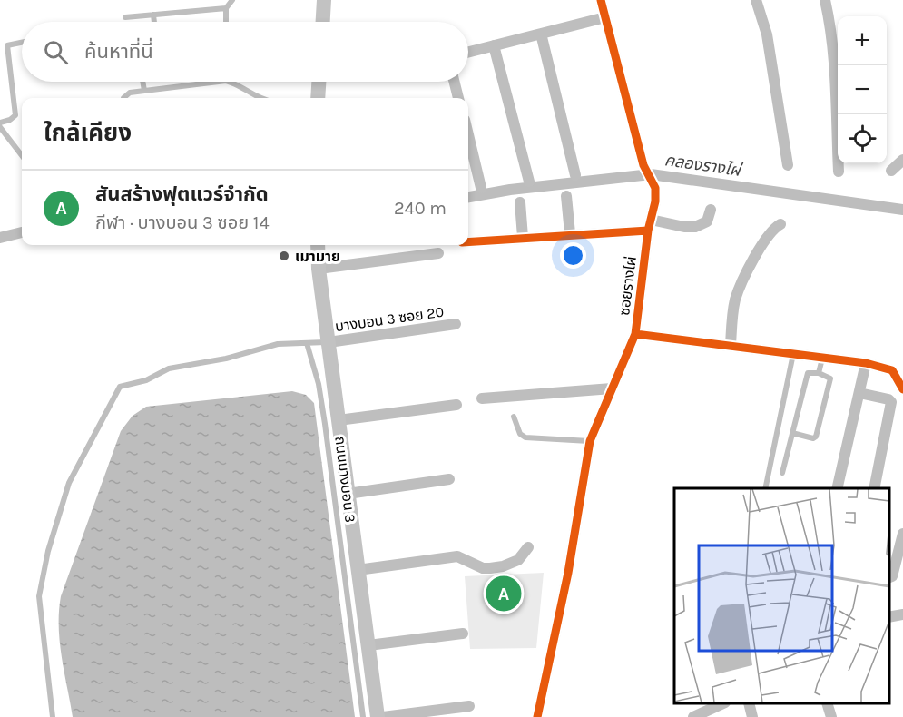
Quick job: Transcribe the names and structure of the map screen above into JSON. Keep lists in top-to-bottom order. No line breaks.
{"streets":{"main road":["ถนนบางบอน 3"],"street":["ซอยรางไผ่","บางบอน 3 ซอย 20"]},"crossings":[["บางบอน 3 ซอย 20","ถนนบางบอน 3"]],"water":["คลองรางไผ่"],"places":["เมามาย"],"page":{"map_buttons":["+","−"],"search":"ค้นหาที่นี่","heading":"ใกล้เคียง","list":[{"mark":"A","name":"สันสร้างฟุตแวร์จำกัด","note":"กีฬา · บางบอน 3 ซอย 14","value":"240 m"}],"pins":"A"}}
